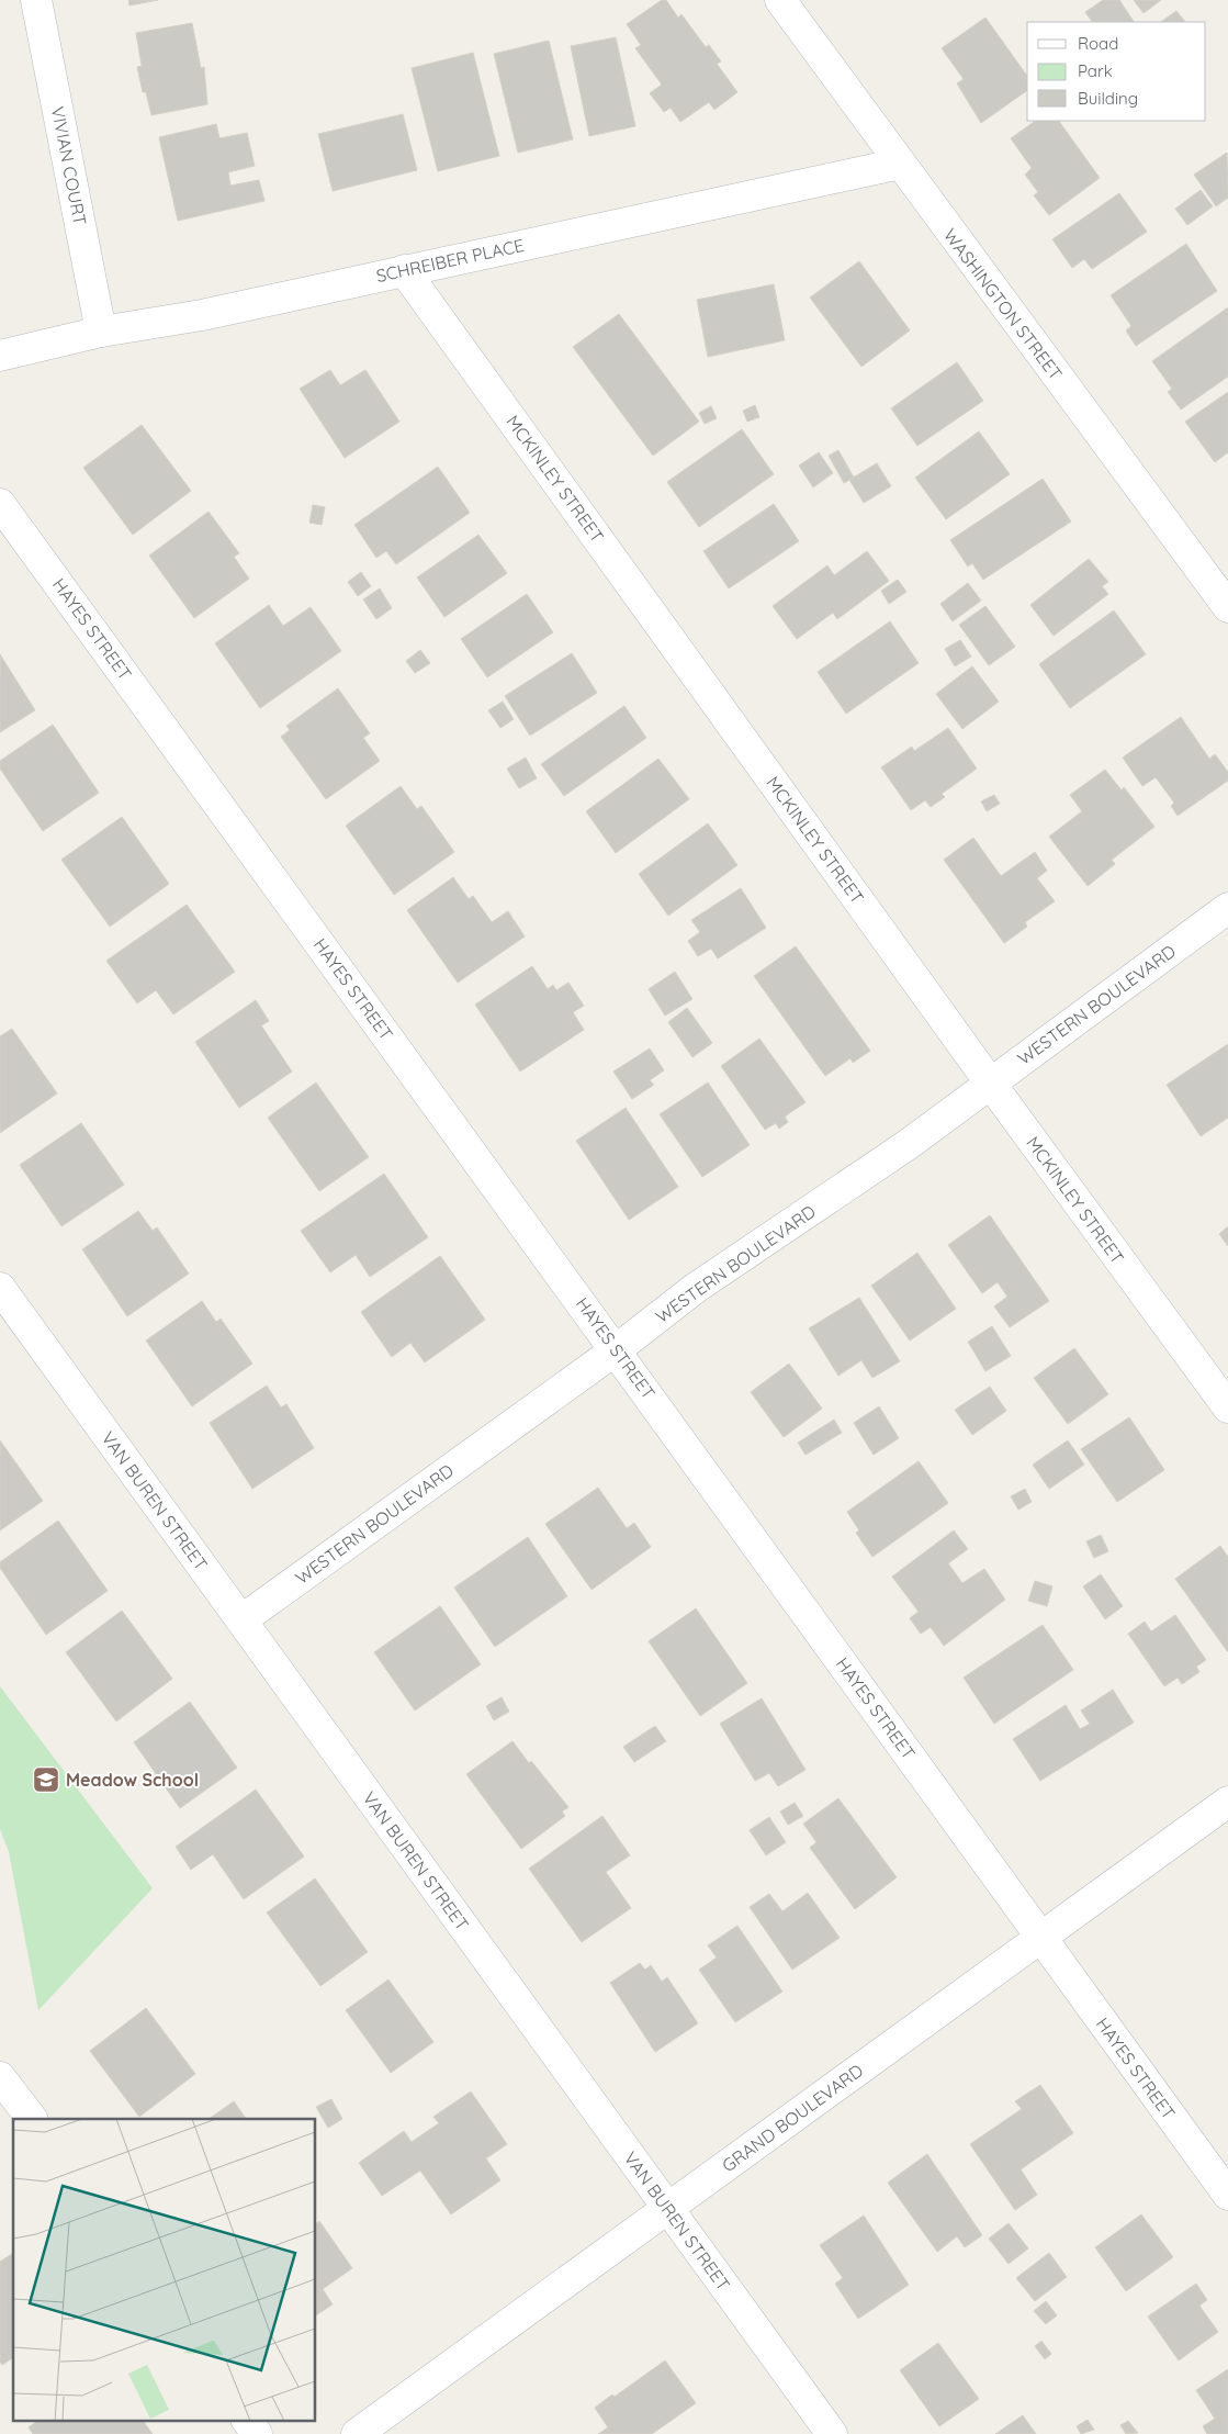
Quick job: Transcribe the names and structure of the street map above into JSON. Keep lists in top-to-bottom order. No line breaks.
{"streets":{"street":["VIVIAN COURT","SCHREIBER PLACE","WASHINGTON STREET","MCKINLEY STREET","HAYES STREET","WESTERN BOULEVARD","VAN BUREN STREET","GRAND BOULEVARD"]},"crossings":[["VIVIAN COURT","SCHREIBER PLACE"],["SCHREIBER PLACE","WASHINGTON STREET"],["SCHREIBER PLACE","MCKINLEY STREET"],["MCKINLEY STREET","WESTERN BOULEVARD"],["HAYES STREET","WESTERN BOULEVARD"],["HAYES STREET","GRAND BOULEVARD"],["WESTERN BOULEVARD","VAN BUREN STREET"],["VAN BUREN STREET","GRAND BOULEVARD"]],"places":{"school or university":["Meadow School"]},"legend":["Road","Park","Building"]}
